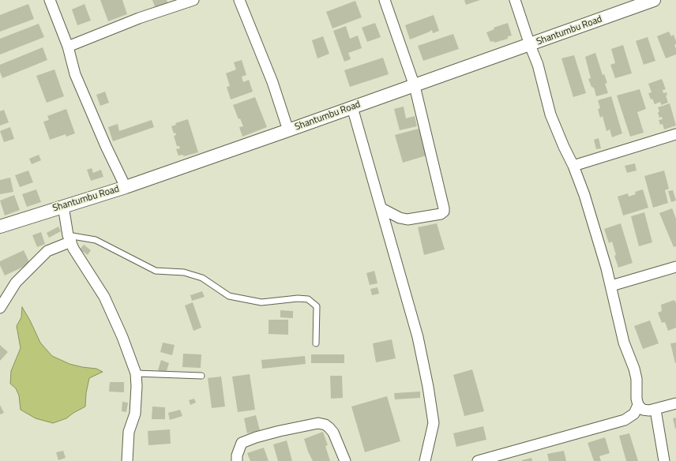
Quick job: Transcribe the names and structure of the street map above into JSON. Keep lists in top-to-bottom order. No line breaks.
{"streets":{"street":["Shantumbu Road"]}}
